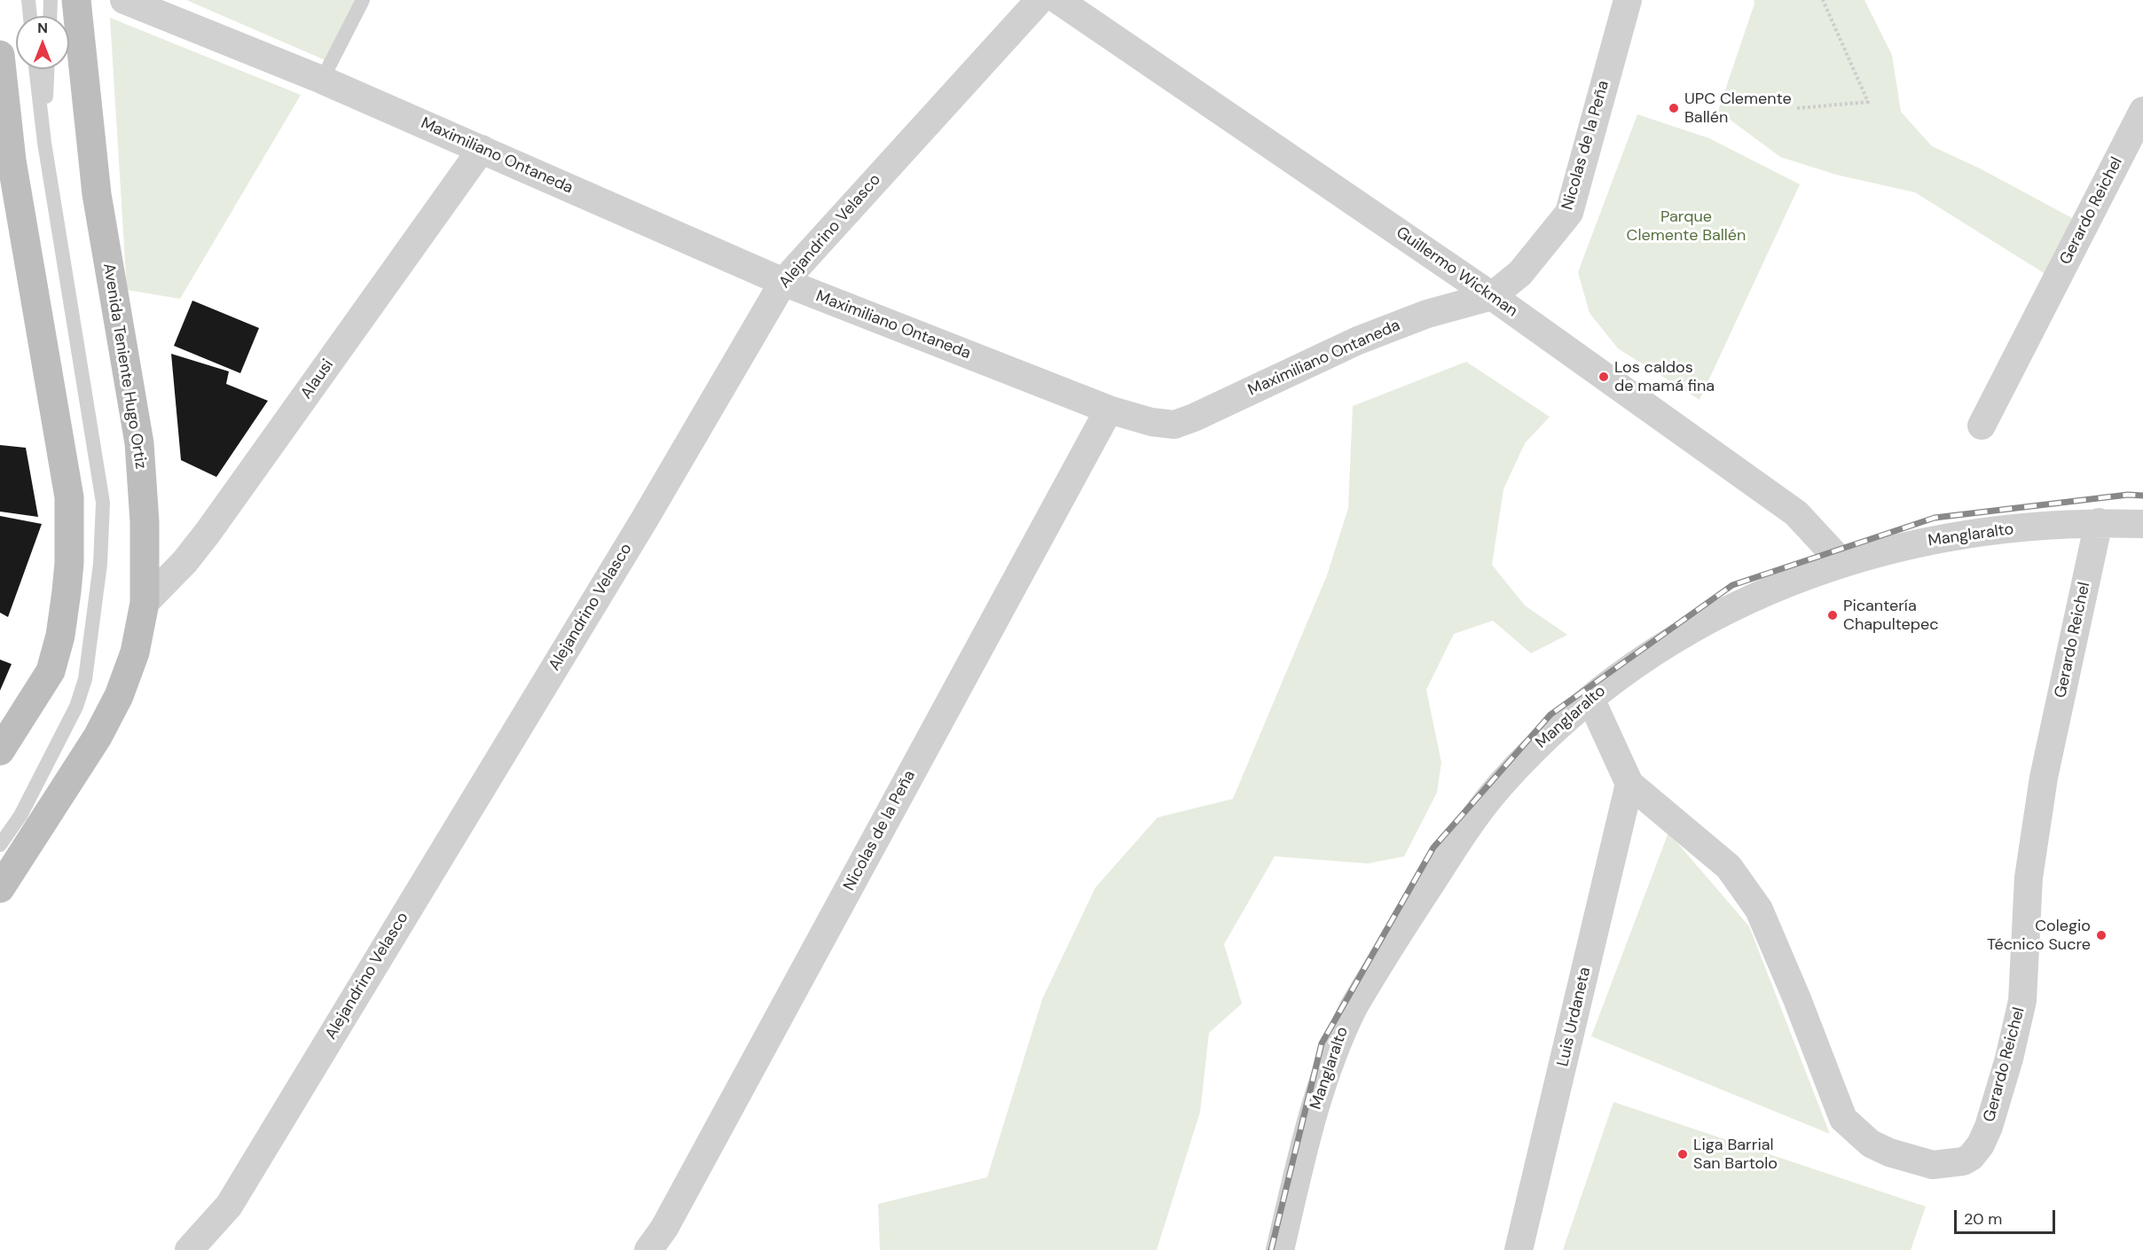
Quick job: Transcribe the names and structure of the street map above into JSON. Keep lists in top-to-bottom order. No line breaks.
{"streets":{"main road":["Avenida Teniente Hugo Ortiz"],"street":["Nicolas de la Peña","Maximiliano Ontaneda","Gerardo Reichel","Alejandrino Velasco","Guillermo Wickman","Alausi","Manglaralto","Luis Urdaneta"]},"crossings":[["Nicolas de la Peña","Maximiliano Ontaneda"],["Nicolas de la Peña","Guillermo Wickman"],["Maximiliano Ontaneda","Alejandrino Velasco"],["Maximiliano Ontaneda","Guillermo Wickman"],["Maximiliano Ontaneda","Alausi"],["Gerardo Reichel","Manglaralto"],["Gerardo Reichel","Luis Urdaneta"],["Guillermo Wickman","Manglaralto"],["Avenida Teniente Hugo Ortiz","Alausi"]],"parks":["Parque Clemente Ballén"],"places":["UPC Clemente Ballén","Los caldos de mamá fina","Picantería Chapultepec","Colegio Técnico Sucre","Liga Barrial San Bartolo"],"scale_bar":"20 m","north":"top"}
